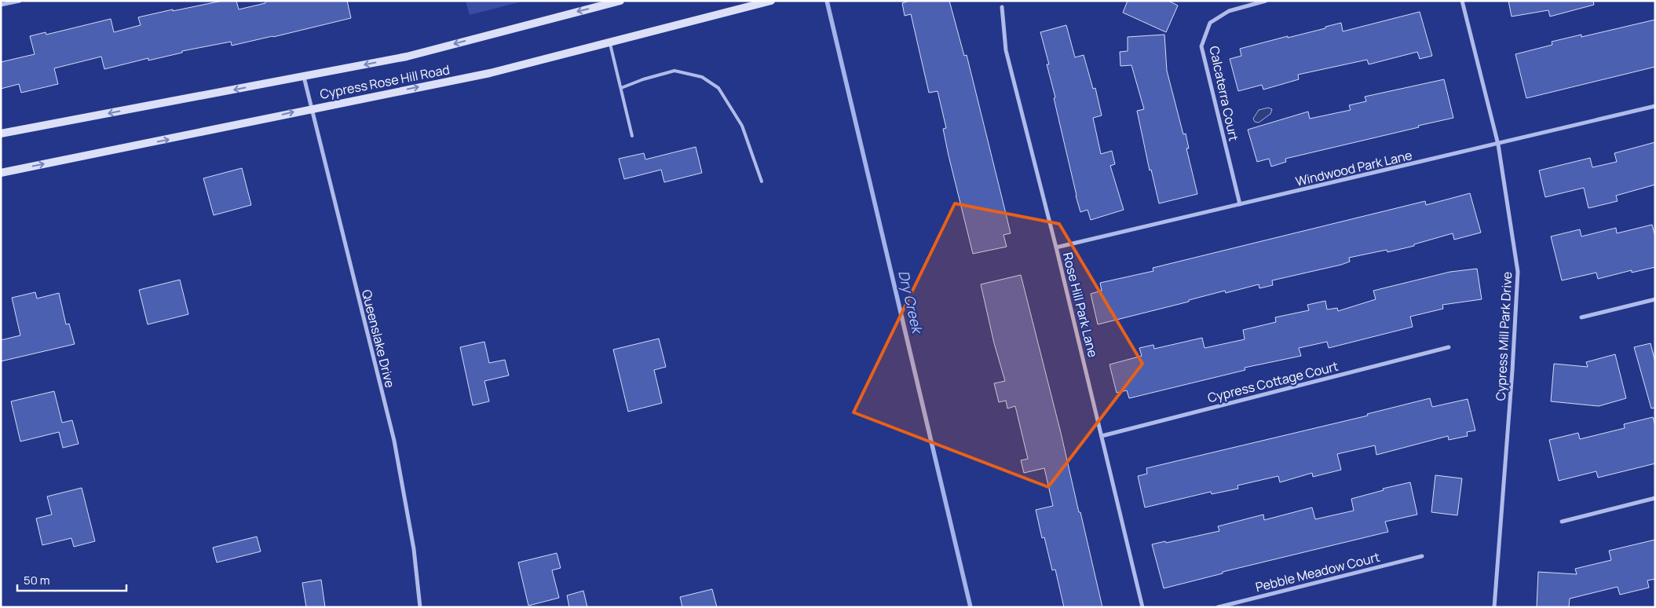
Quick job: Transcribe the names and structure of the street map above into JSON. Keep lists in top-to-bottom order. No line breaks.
{"streets":{"main road":["Cypress Rose Hill Road"],"street":["Calcaterra Court","Windwood Park Lane","Rose Hill Park Lane","Cypress Mill Park Drive","Queenslake Drive","Cypress Cottage Court","Pebble Meadow Court"]},"crossings":[["Cypress Rose Hill Road","Queenslake Drive"],["Calcaterra Court","Windwood Park Lane"],["Windwood Park Lane","Rose Hill Park Lane"],["Windwood Park Lane","Cypress Mill Park Drive"],["Rose Hill Park Lane","Cypress Cottage Court"]],"water":["Dry Creek"],"scale_bar":"50 m"}
